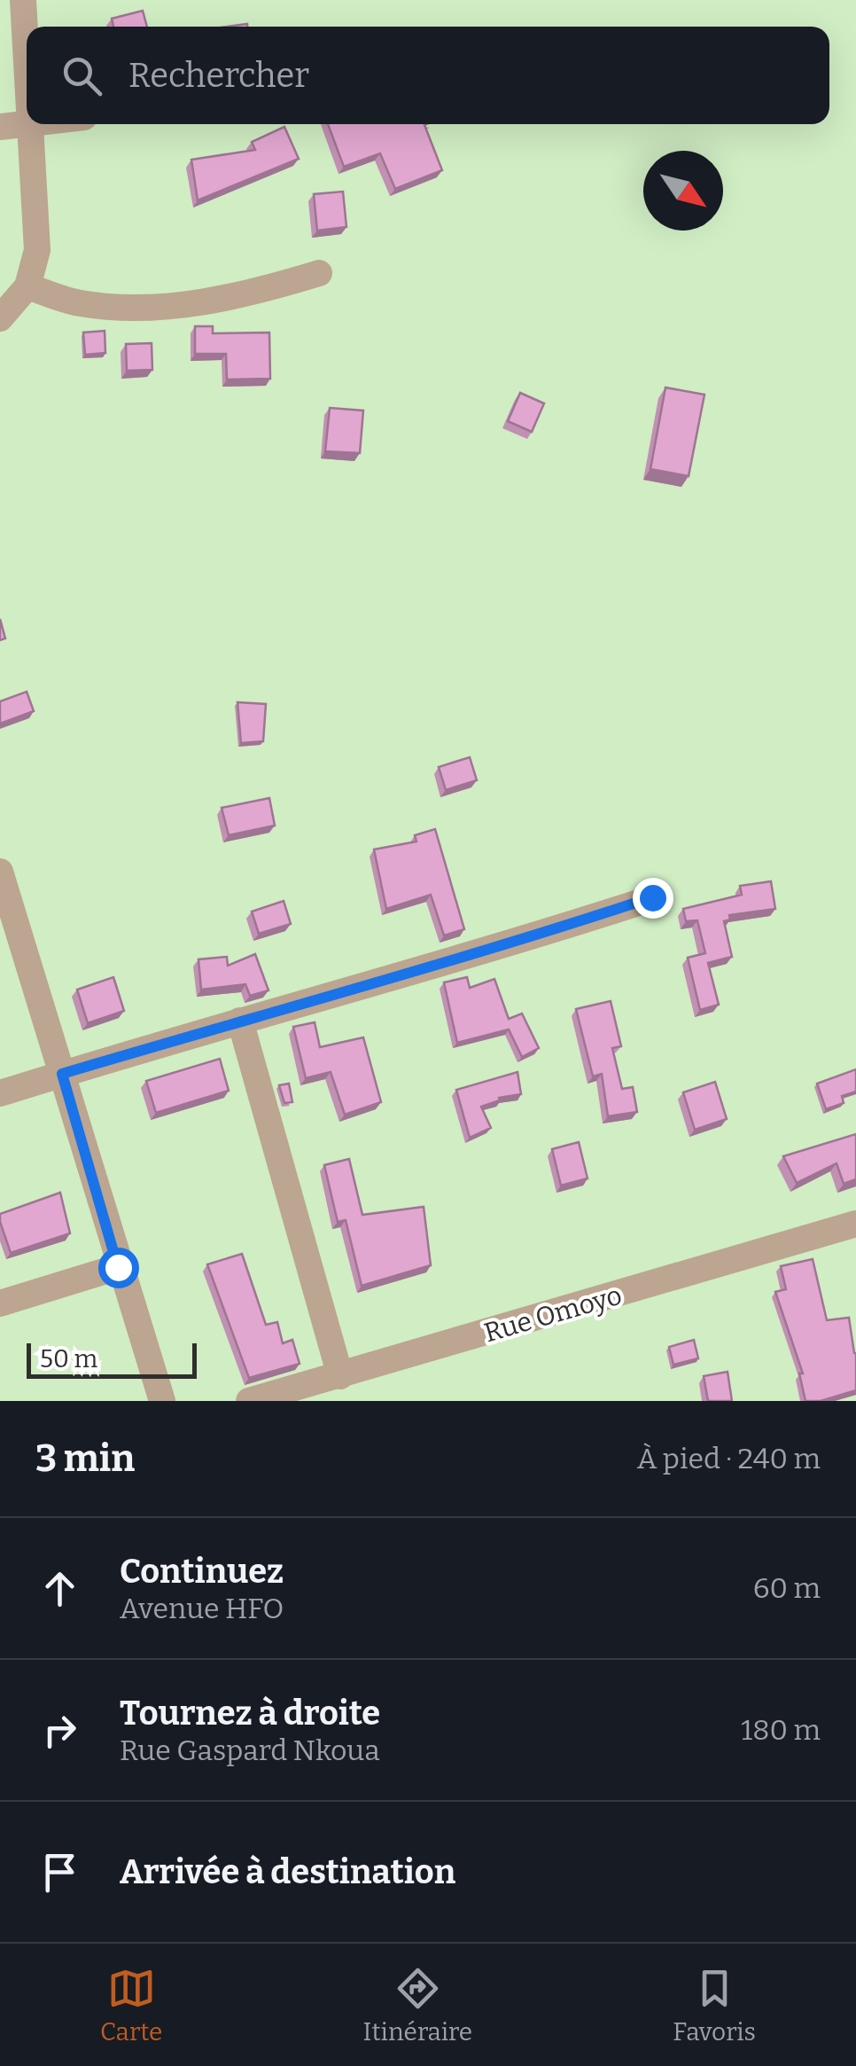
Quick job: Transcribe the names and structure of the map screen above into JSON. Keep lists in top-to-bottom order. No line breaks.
{"streets":{"street":["Rue Omoyo"]},"scale_bar":"50 m","north":"bottom right","page":{"search":"Rechercher","scale":"50 m","heading":["3 min","À pied · 240 m"],"list":[["Continuez","Avenue HFO","60 m"],["Tournez à droite","Rue Gaspard Nkoua","180 m"],"Arrivée à destination"],"nav":["Carte","Itinéraire","Favoris"]}}
